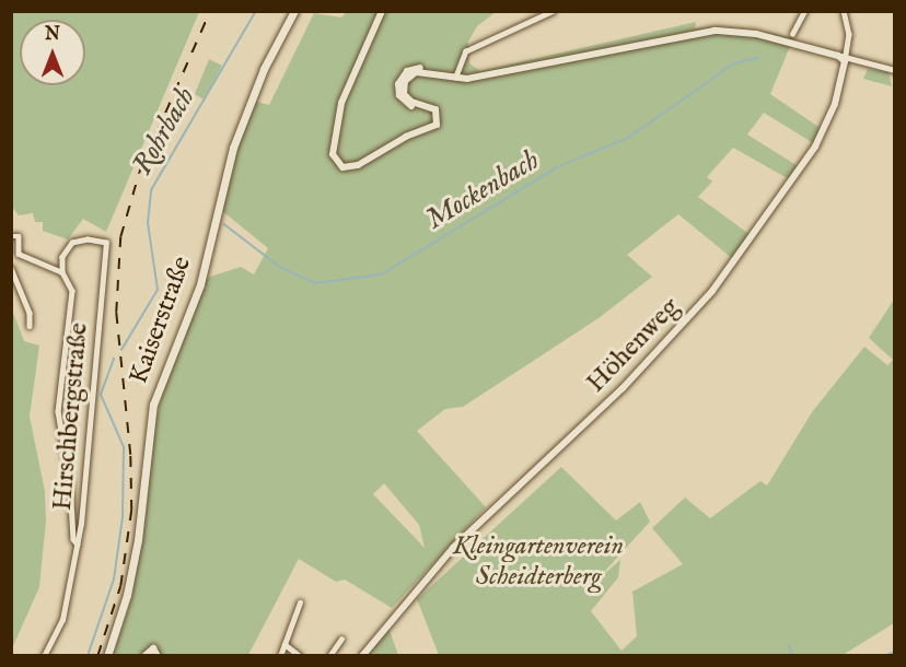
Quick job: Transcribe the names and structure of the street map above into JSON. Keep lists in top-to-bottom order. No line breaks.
{"streets":{"main road":["Kaiserstraße"],"street":["Höhenweg","Hirschbergstraße"]},"water":["Rohrbach","Mockenbach"],"parks":["Kleingartenverein Scheidterberg"],"north":"top"}
